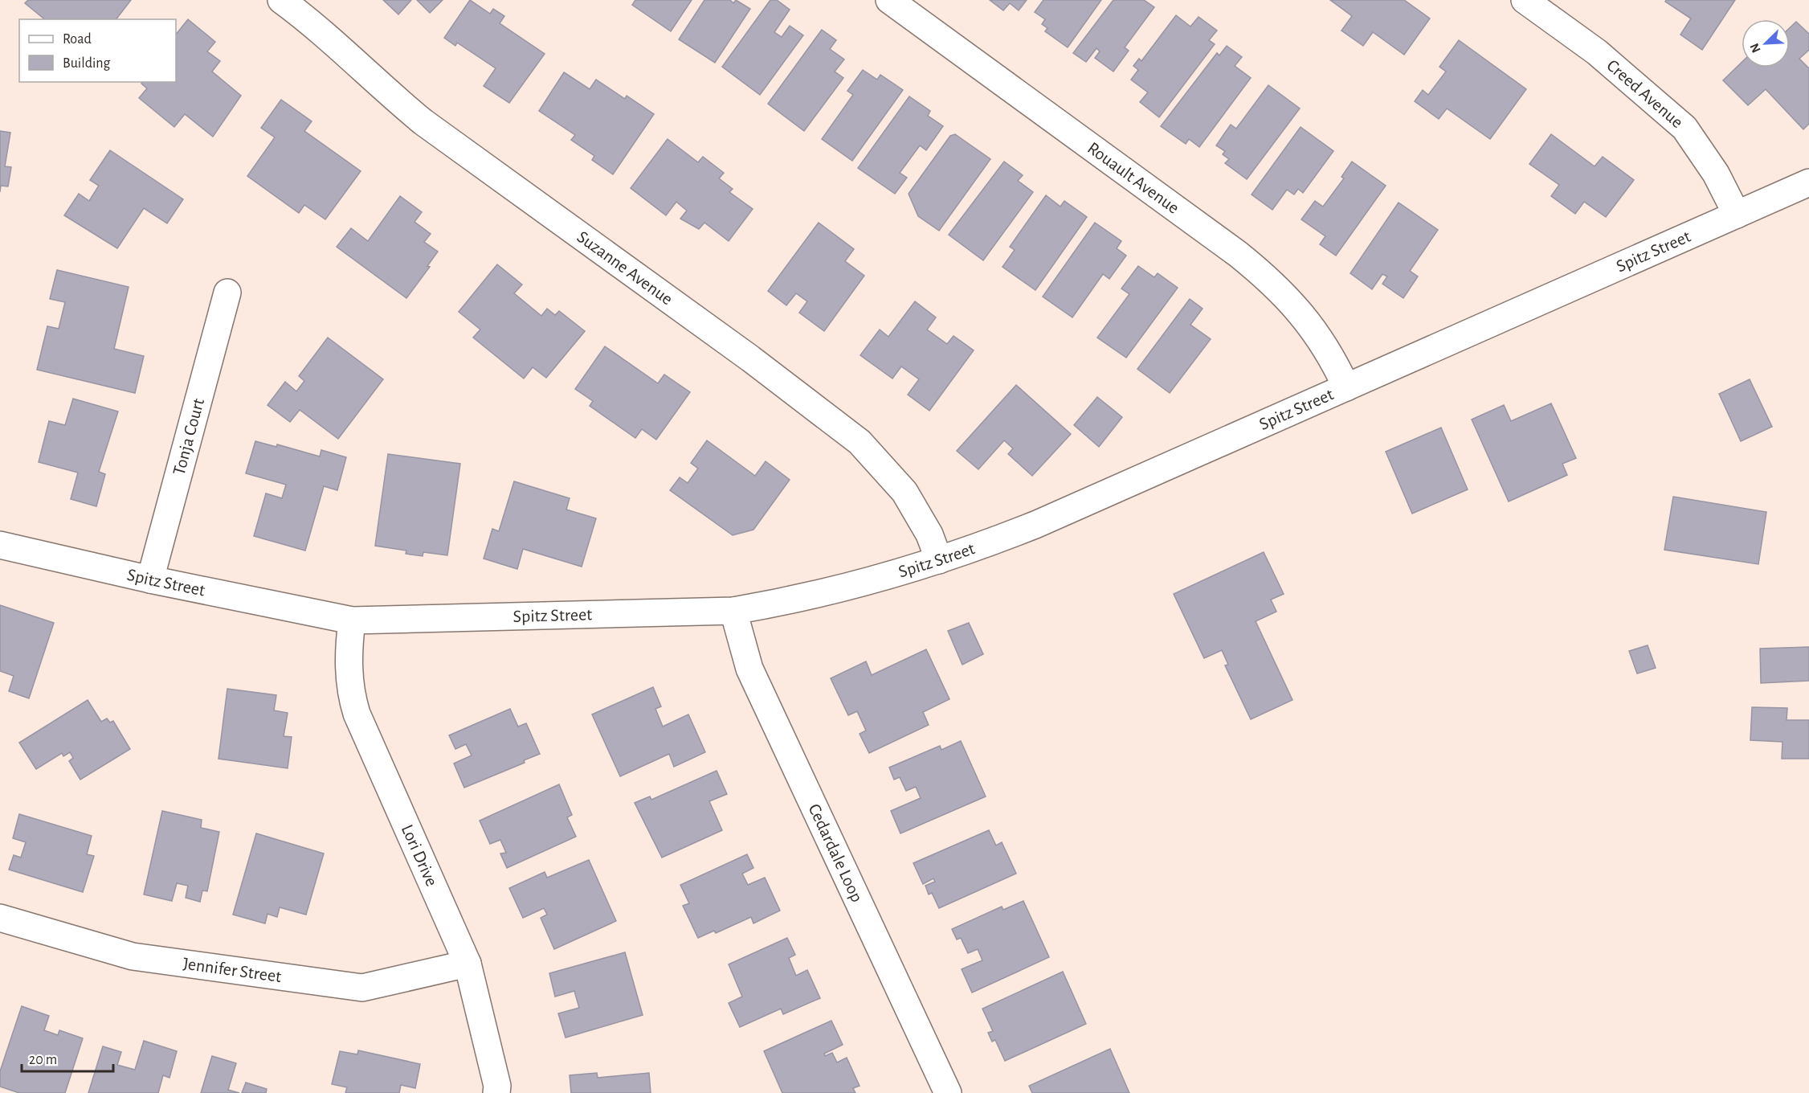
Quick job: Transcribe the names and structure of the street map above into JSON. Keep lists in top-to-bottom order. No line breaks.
{"streets":{"street":["Creed Avenue","Rouault Avenue","Spitz Street","Suzanne Avenue","Tonja Court","Cedardale Loop","Lori Drive","Jennifer Street"]},"crossings":[["Creed Avenue","Spitz Street"],["Rouault Avenue","Spitz Street"],["Spitz Street","Suzanne Avenue"],["Spitz Street","Tonja Court"],["Spitz Street","Cedardale Loop"],["Spitz Street","Lori Drive"],["Lori Drive","Jennifer Street"]],"legend":["Road","Building"],"scale_bar":"20 m","north":"bottom left"}
